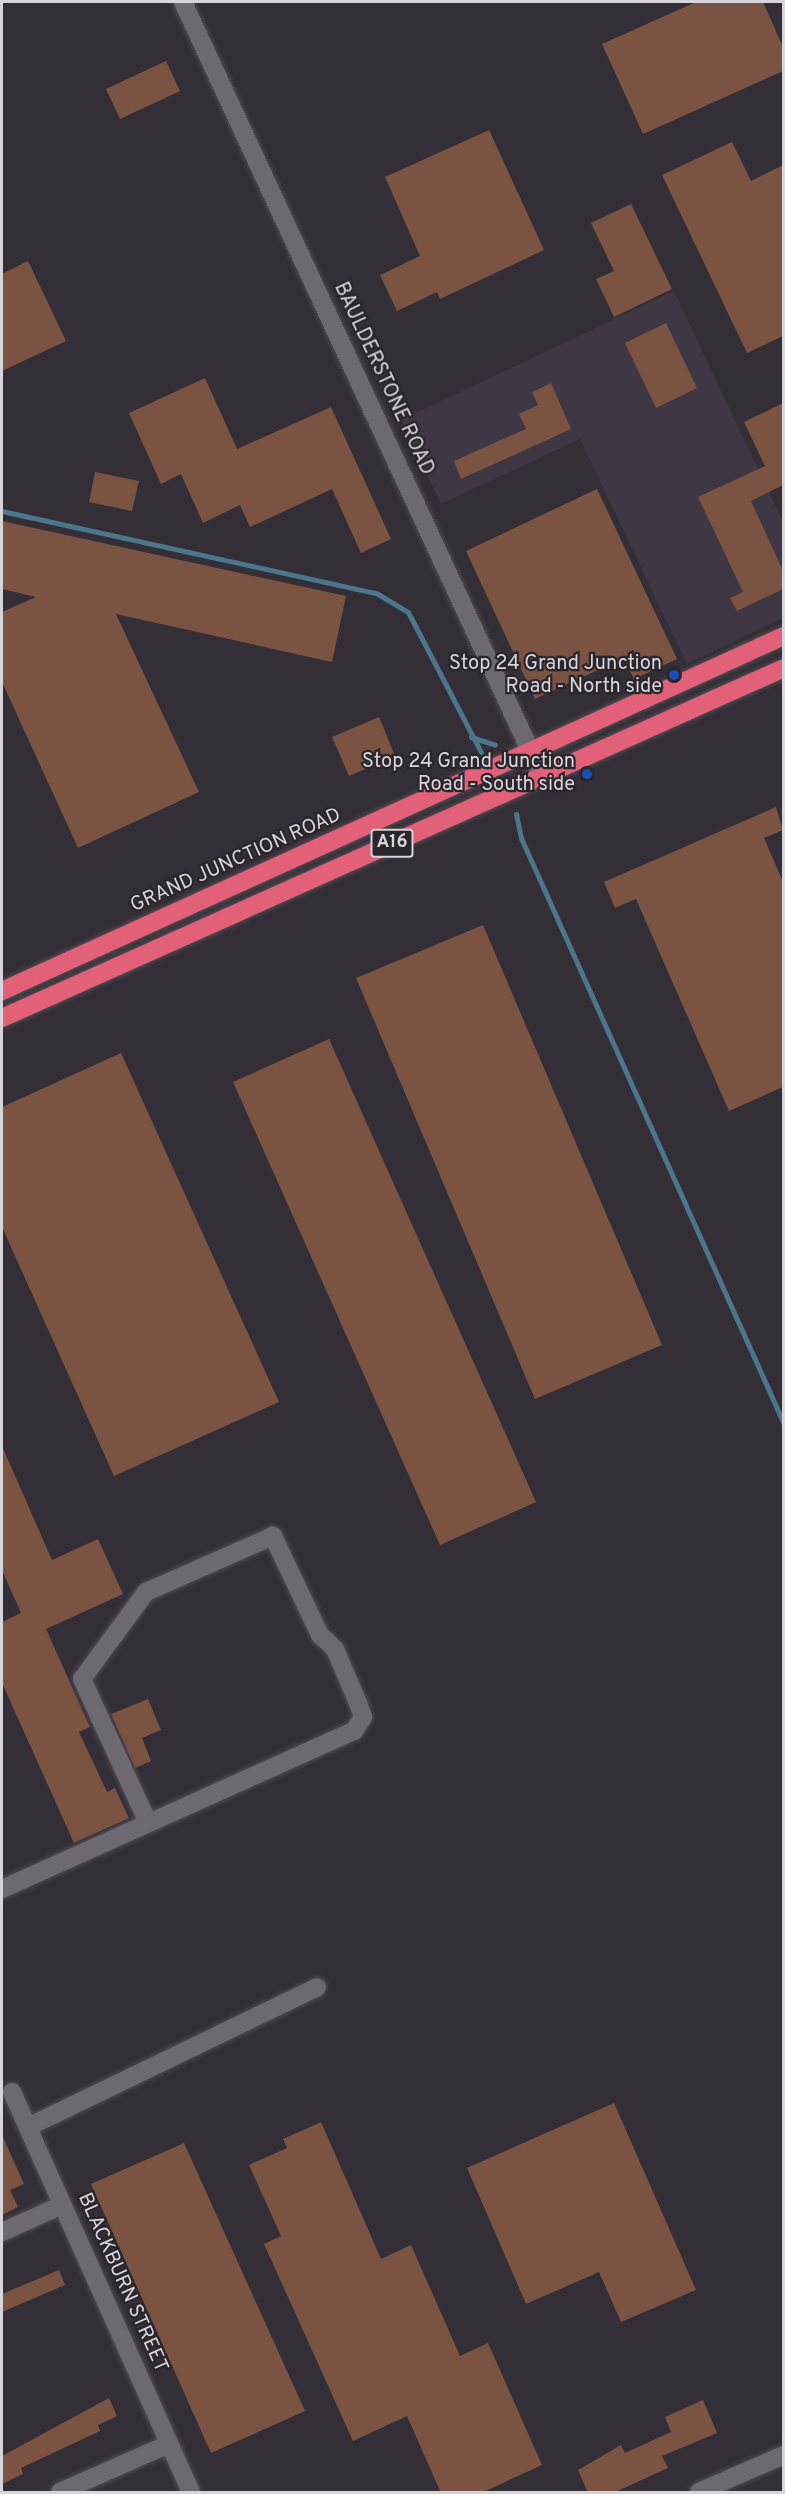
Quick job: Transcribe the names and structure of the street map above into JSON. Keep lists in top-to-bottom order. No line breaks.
{"streets":{"highway":["A16","GRAND JUNCTION ROAD"],"street":["BAULDERSTONE ROAD","BLACKBURN STREET"]},"crossings":[["BAULDERSTONE ROAD","A16"],["BAULDERSTONE ROAD","GRAND JUNCTION ROAD"]],"places":["Stop 24 Grand Junction Road - North side","Stop 24 Grand Junction Road - South side"]}
